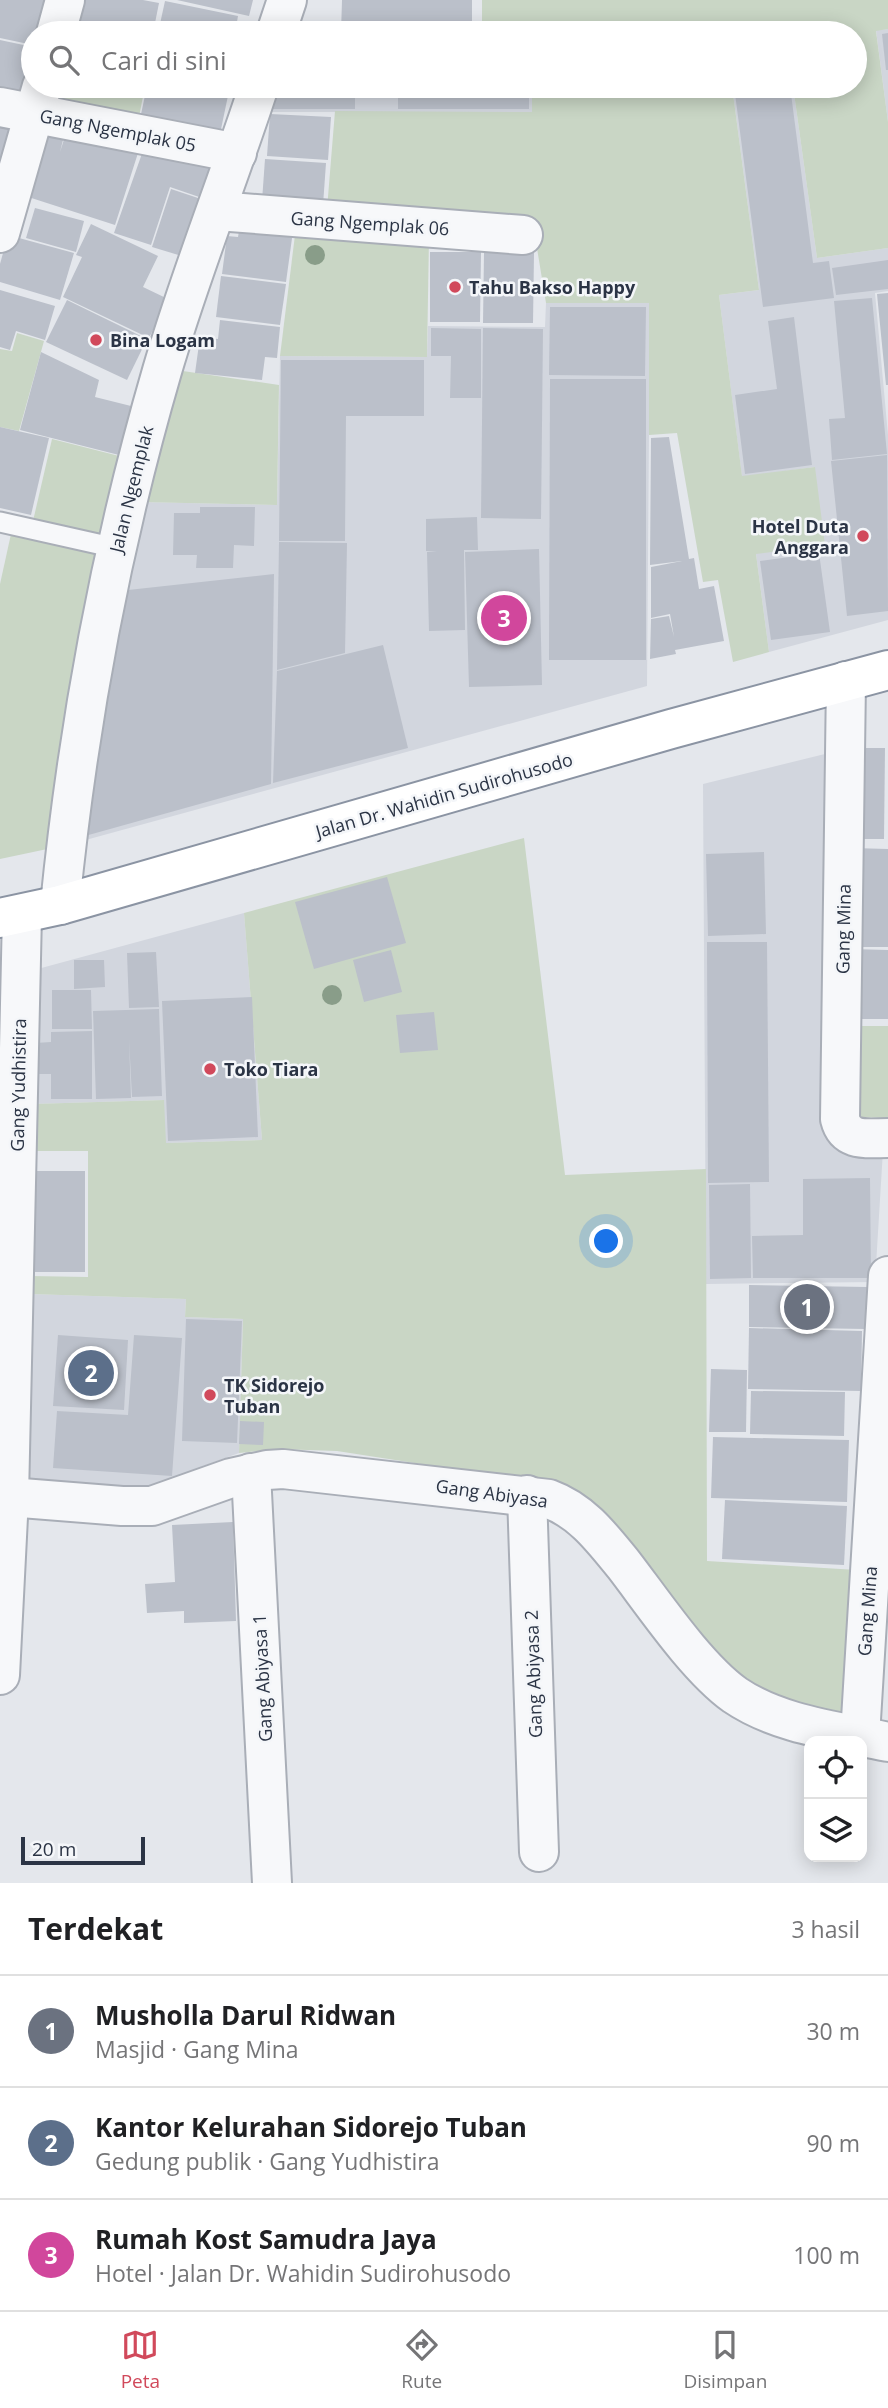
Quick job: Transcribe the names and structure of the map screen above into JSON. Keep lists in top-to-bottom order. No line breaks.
{"streets":{"highway":["Jalan Dr. Wahidin Sudirohusodo"],"street":["Gang Ngemplak 05","Gang Ngemplak 06","Jalan Ngemplak","Gang Mina","Gang Yudhistira","Gang Abiyasa","Gang Abiyasa 2","Gang Abiyasa 1"]},"crossings":[["Gang Ngemplak 05","Jalan Ngemplak"],["Gang Ngemplak 06","Jalan Ngemplak"],["Jalan Ngemplak","Jalan Dr. Wahidin Sudirohusodo"],["Jalan Dr. Wahidin Sudirohusodo","Gang Mina"],["Jalan Dr. Wahidin Sudirohusodo","Gang Yudhistira"],["Gang Mina","Gang Abiyasa"],["Gang Yudhistira","Gang Abiyasa"],["Gang Abiyasa","Gang Abiyasa 2"],["Gang Abiyasa","Gang Abiyasa 1"]],"places":["Tahu Bakso Happy","Bina Logam","Hotel Duta Anggara","Toko Tiara","TK Sidorejo Tuban"],"scale_bar":"20 m","page":{"search":"Cari di sini","pins":["3","1","2"],"scale":"20 m","heading":["Terdekat","3 hasil"],"list":[{"mark":"1","name":"Musholla Darul Ridwan","note":"Masjid · Gang Mina","value":"30 m"},{"mark":"2","name":"Kantor Kelurahan Sidorejo Tuban","note":"Gedung publik · Gang Yudhistira","value":"90 m"},{"mark":"3","name":"Rumah Kost Samudra Jaya","note":"Hotel · Jalan Dr. Wahidin Sudirohusodo","value":"100 m"}],"nav":["Peta","Rute","Disimpan"]}}
